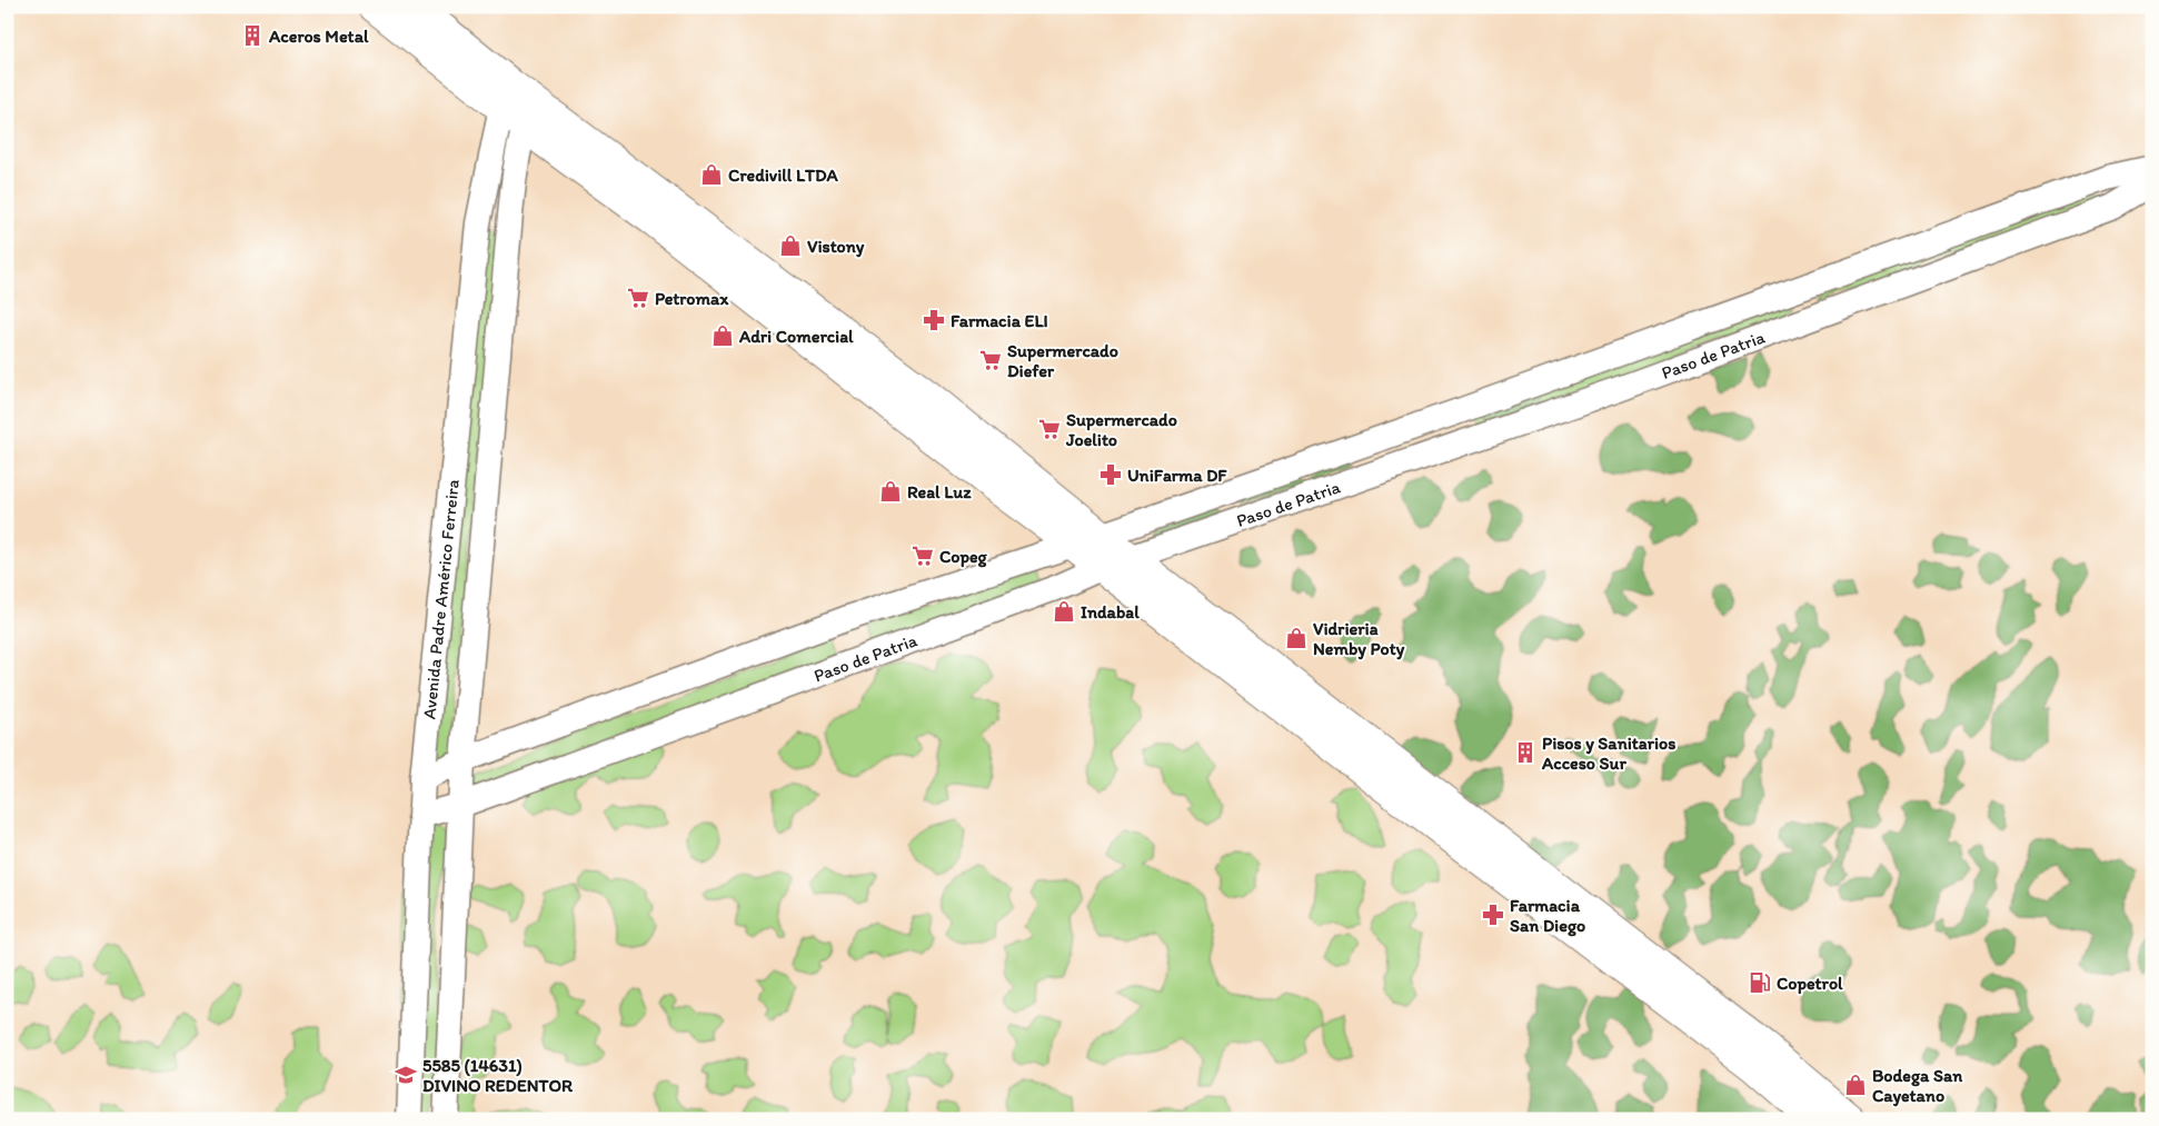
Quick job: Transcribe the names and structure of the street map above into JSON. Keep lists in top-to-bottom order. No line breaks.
{"streets":{"street":["Paso de Patria","Avenida Padre Américo Ferreira"]},"crossings":[["Paso de Patria","Avenida Padre Américo Ferreira"]],"places":{"building":["Aceros Metal","Pisos y Sanitarios Acceso Sur"],"shop":["Credivill LTDA","Vistony","Adri Comercial","Real Luz","Indabal","Vidrieria Nemby Poty","Bodega San Cayetano"],"supermarket":["Petromax","Supermercado Diefer","Supermercado Joelito","Copeg"],"pharmacy":["Farmacia ELI","UniFarma DF","Farmacia San Diego"],"fuel station":["Copetrol"],"school or university":["5585 (14631) DIVINO REDENTOR"]}}
